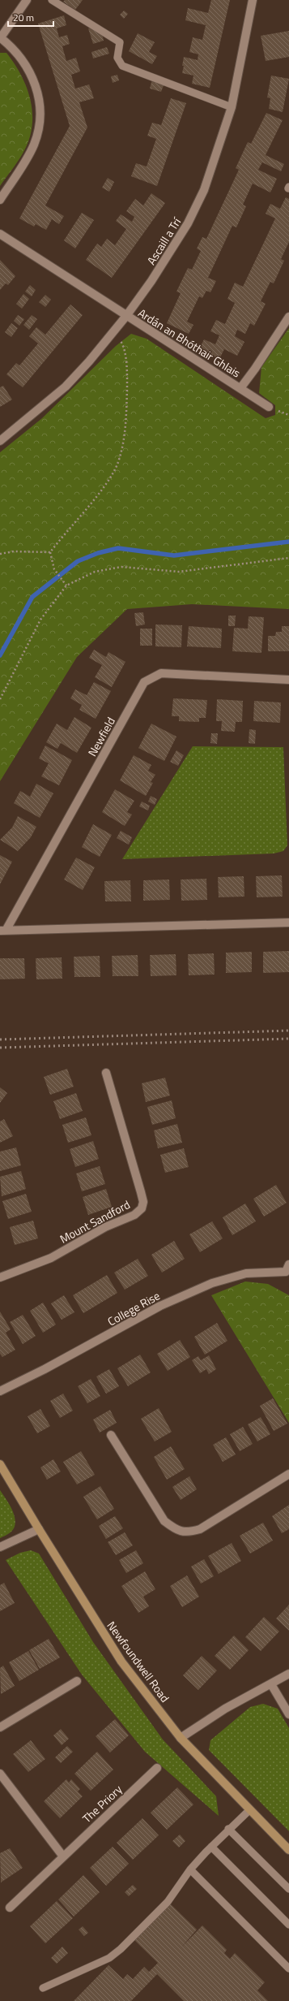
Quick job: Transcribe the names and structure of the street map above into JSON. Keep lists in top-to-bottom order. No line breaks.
{"streets":{"main road":["Newfoundwell Road"],"street":["Ascaill a Trí","Ardán an Bhóthair Ghlais","Newfield","Mount Sandford","College Rise","The Priory"]},"crossings":[["Ascaill a Trí","Ardán an Bhóthair Ghlais"]],"scale_bar":"20 m"}
